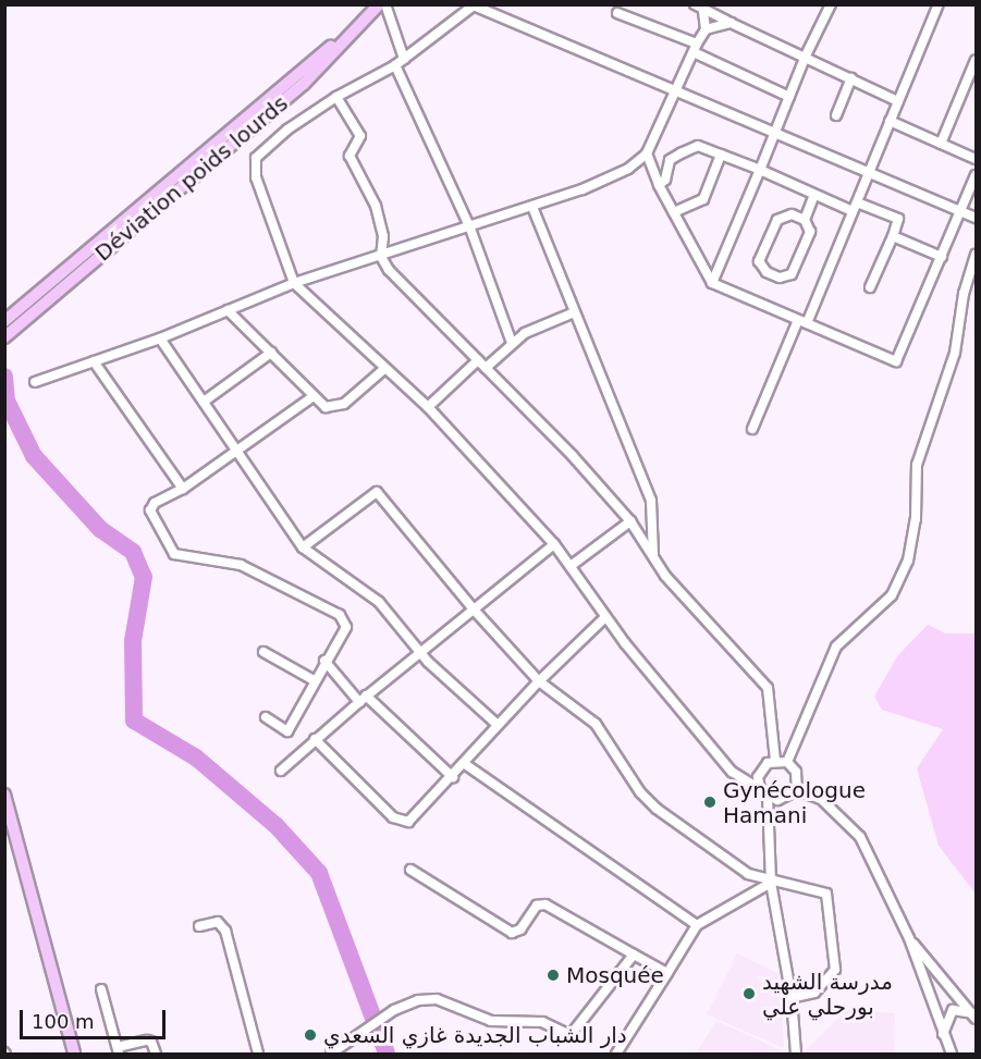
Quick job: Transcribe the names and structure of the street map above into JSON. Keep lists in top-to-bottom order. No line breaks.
{"streets":{"main road":["Déviation poids lourds"]},"places":["Gynécologue Hamani","Mosquée","مدرسة الشهيد بورحلي علي","دار الشباب الجديدة غازي السعدي"],"scale_bar":"100 m"}
